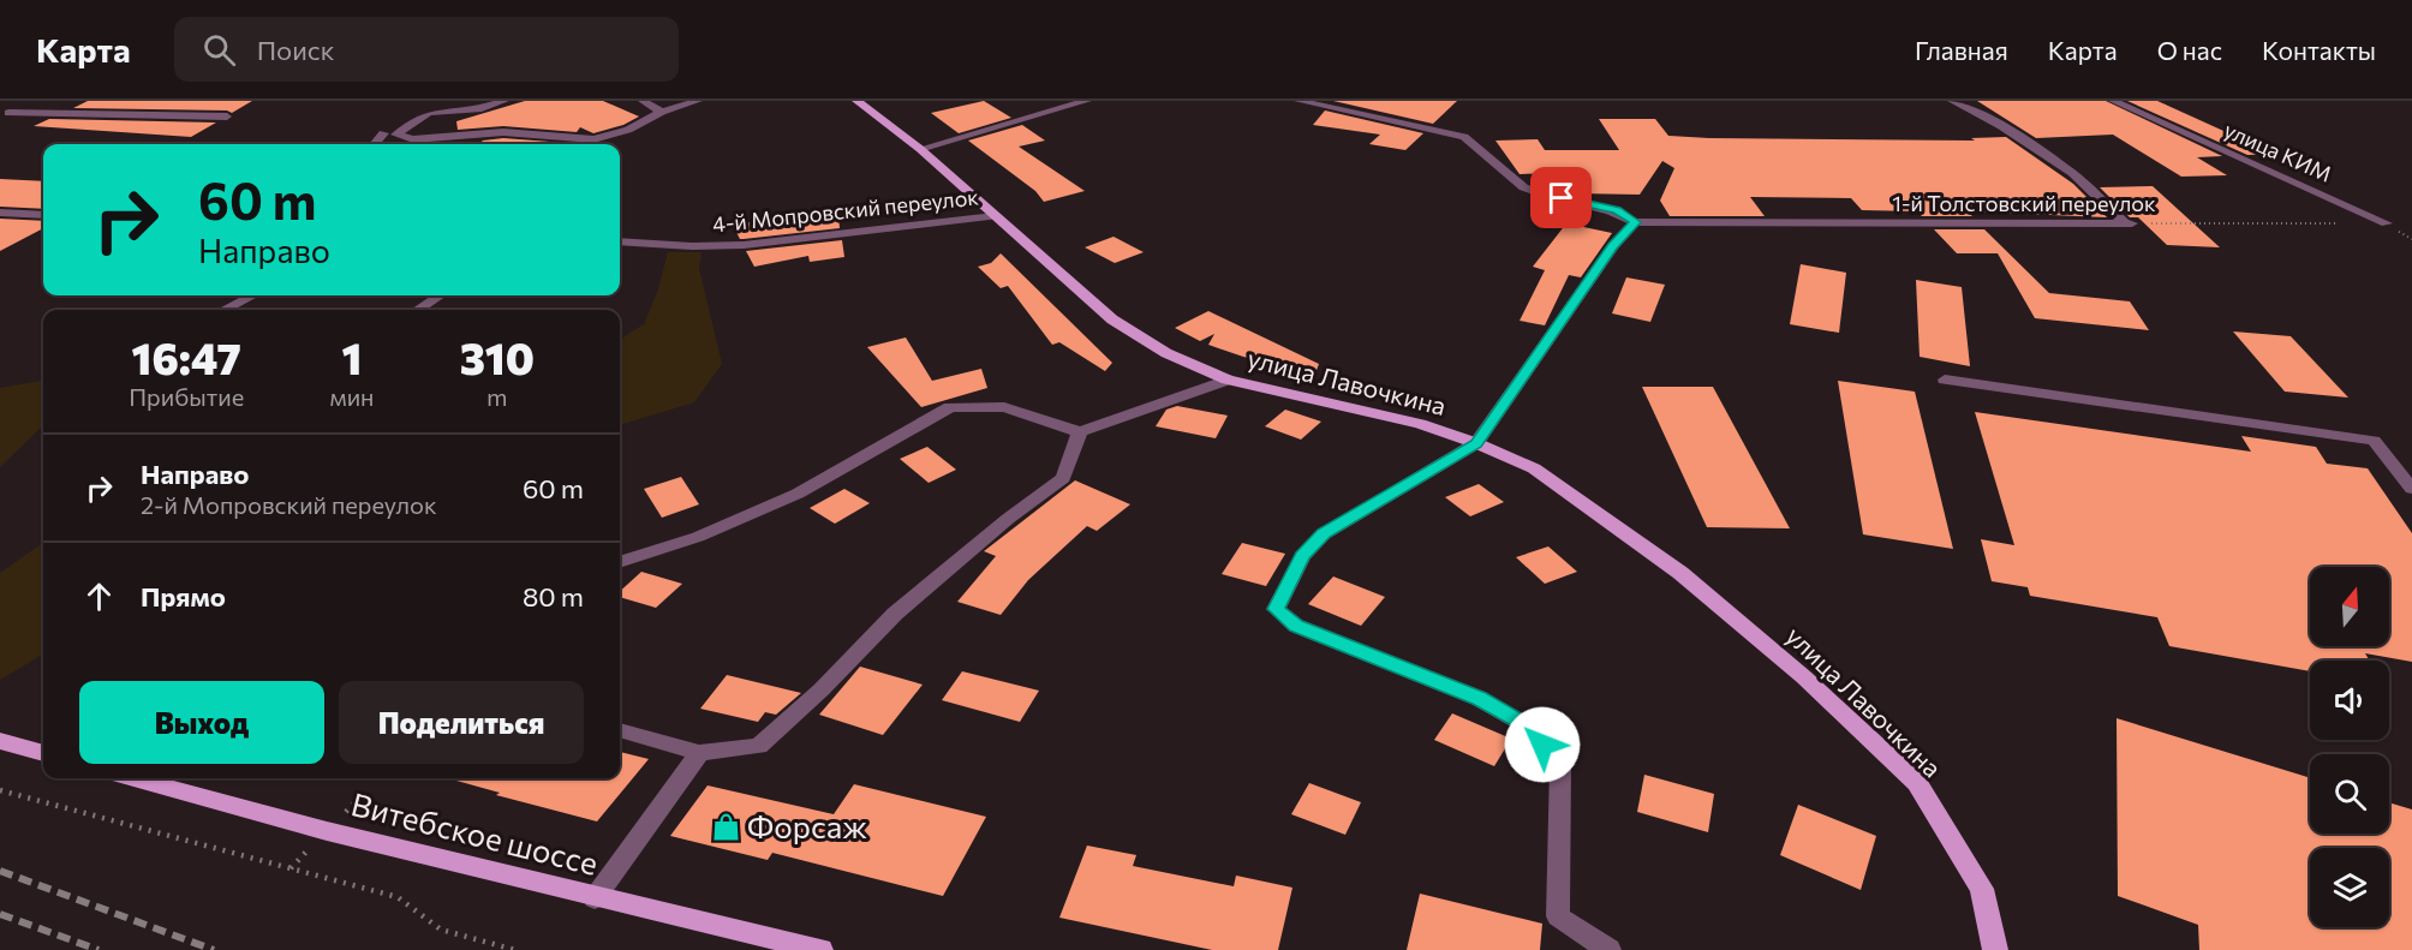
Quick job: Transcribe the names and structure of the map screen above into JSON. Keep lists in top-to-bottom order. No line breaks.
{"streets":{"main road":["улица Лавочкина","Витебское шоссе"],"street":["улица КИМ","1-й Толстовский переулок","4-й Мопровский переулок"]},"crossings":[["улица КИМ","1-й Толстовский переулок"],["4-й Мопровский переулок","улица Лавочкина"]],"places":{"shop":["Форсаж"]},"north":"top","page":{"header":"Карта","search":"Поиск","nav":["Главная","Карта","О нас","Контакты"],"turn":["60 m","Направо"],"eta":["16:47","Прибытие","1","мин","310","m"],"list":[{"name":"Направо","note":"2-й Мопровский переулок","value":"60 m"},{"name":"Прямо","value":"80 m"}],"buttons":["Выход","Поделиться"]}}
